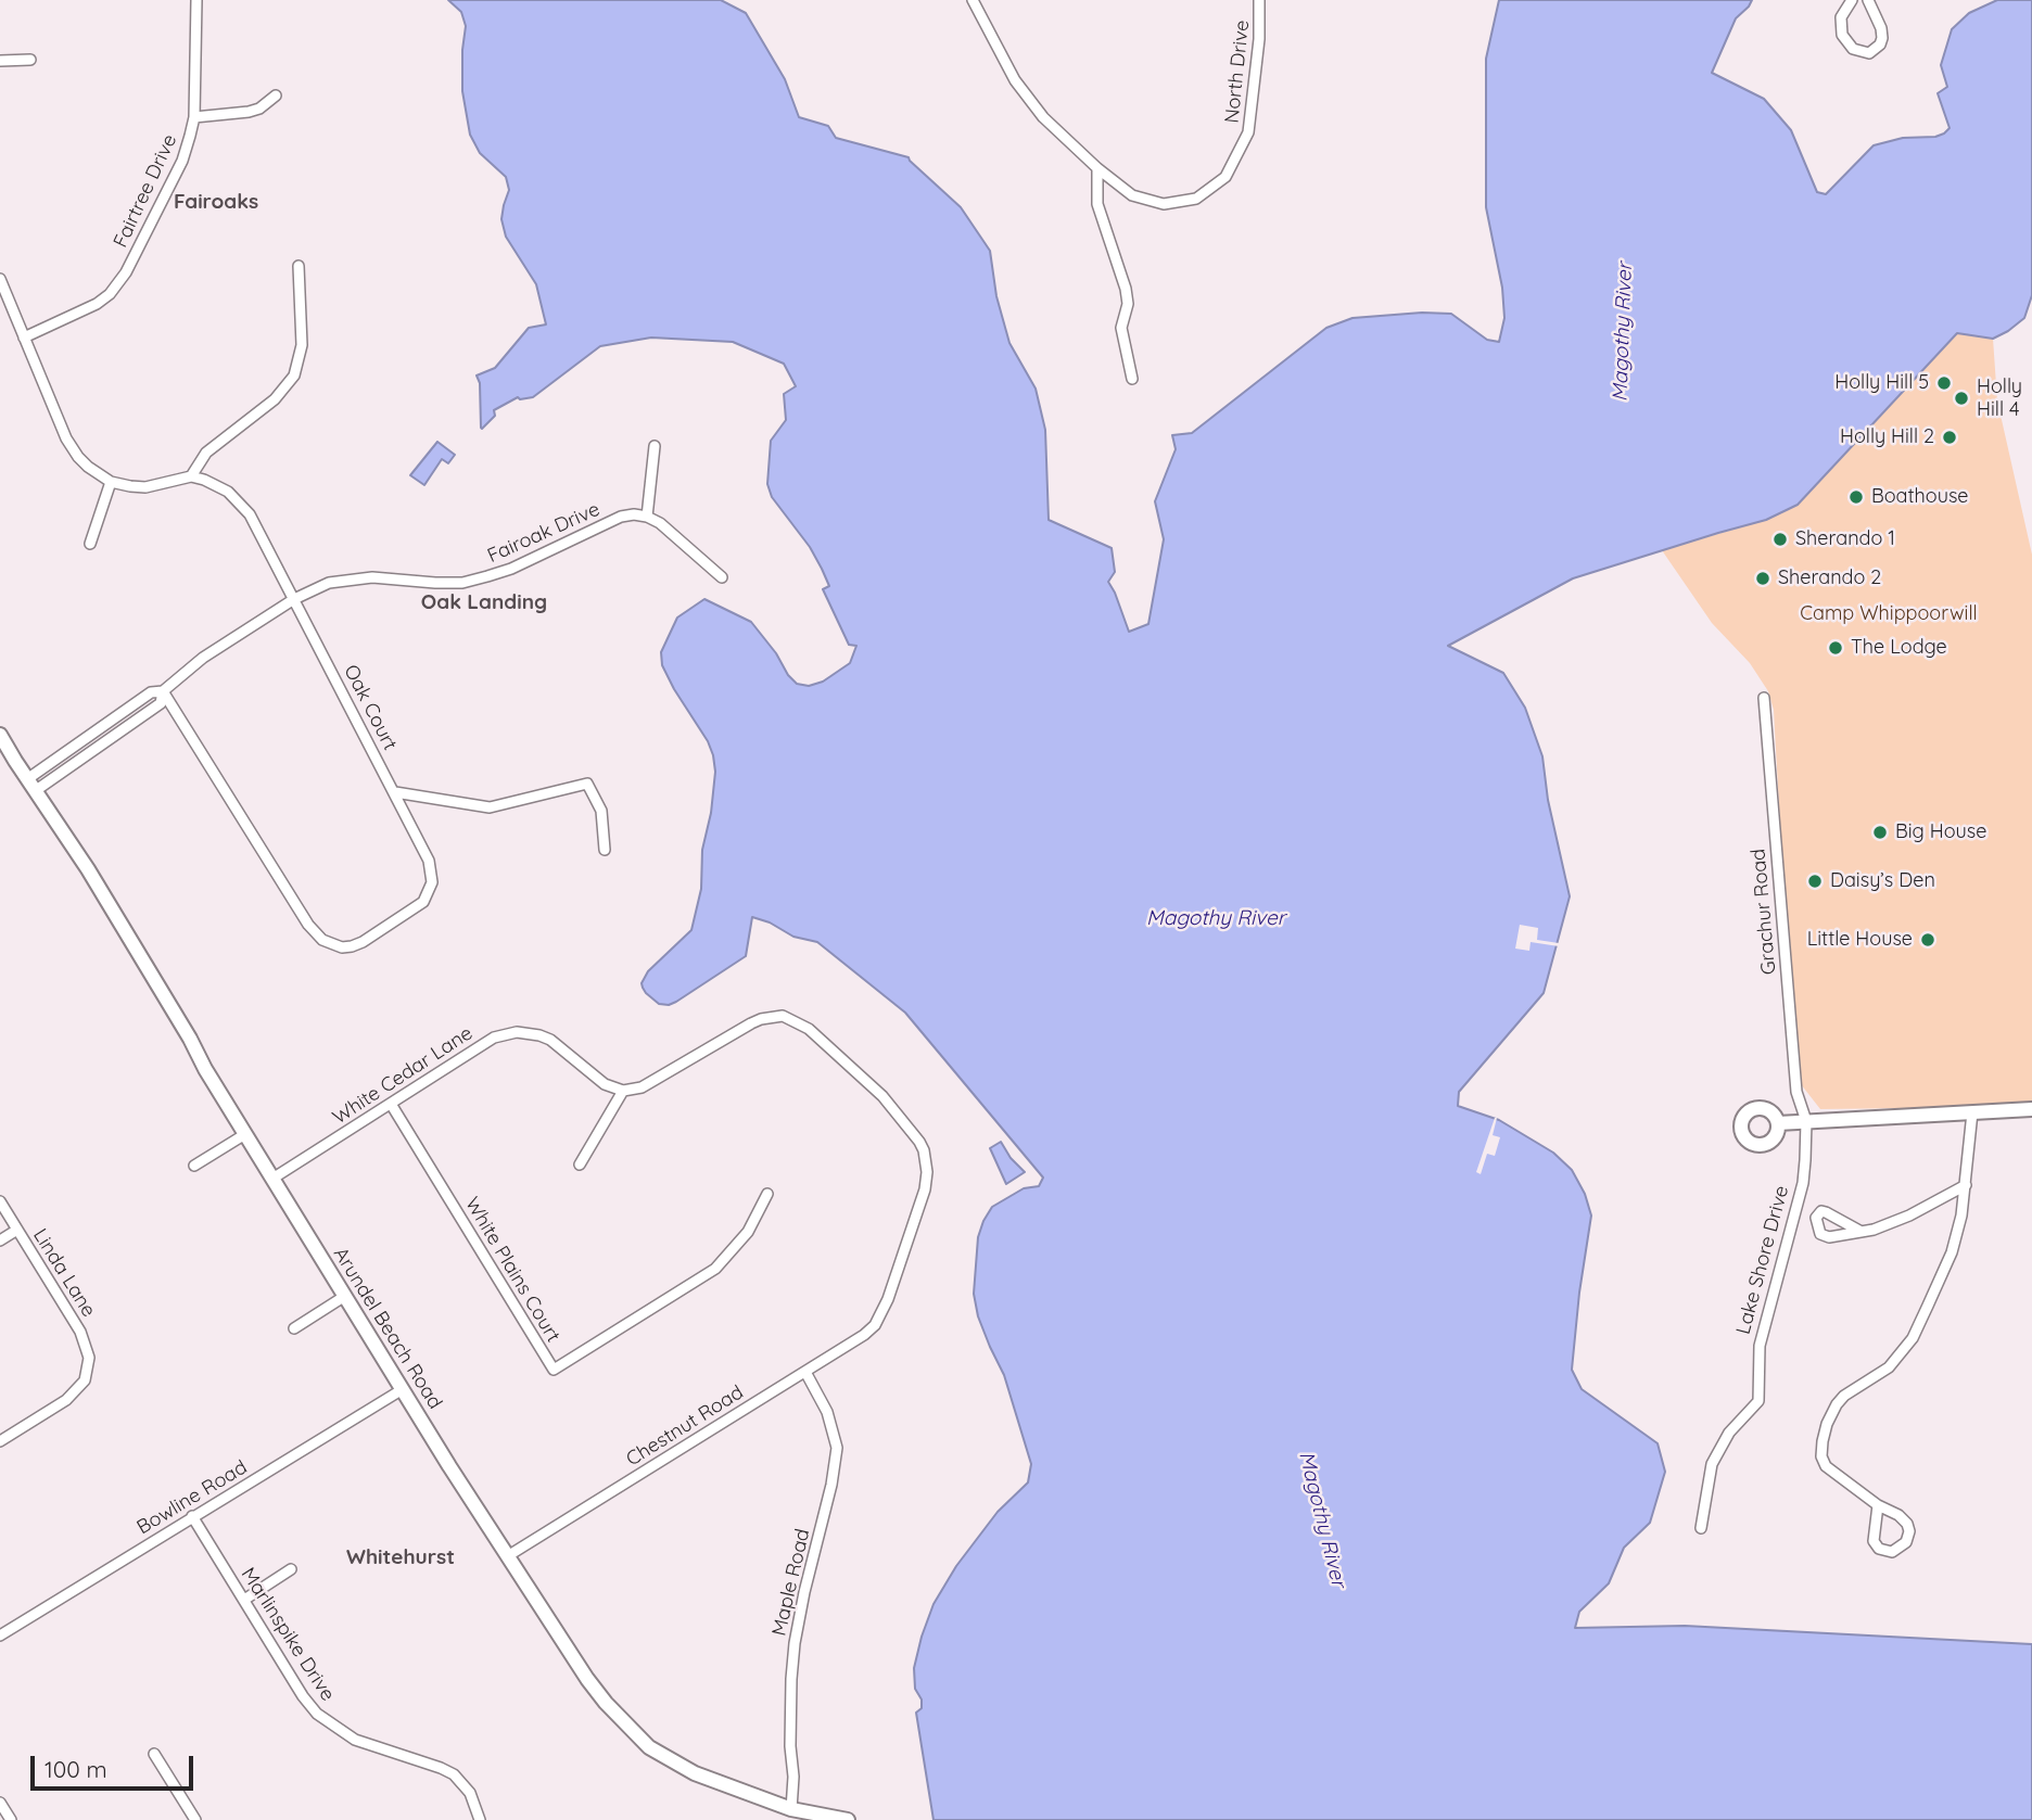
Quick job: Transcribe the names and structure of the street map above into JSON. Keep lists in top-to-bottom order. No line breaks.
{"streets":{"street":["North Drive","Fairtree Drive","Fairoak Drive","Oak Court","Grachur Road","White Cedar Lane","Lake Shore Drive","White Plains Court","Linda Lane","Arundel Beach Road","Chestnut Road","Bowline Road","Maple Road","Marlinspike Drive"]},"crossings":[["Fairoak Drive","Oak Court"],["Fairoak Drive","Arundel Beach Road"],["Grachur Road","Lake Shore Drive"],["White Cedar Lane","White Plains Court"],["White Cedar Lane","Arundel Beach Road"],["White Cedar Lane","Chestnut Road"],["Arundel Beach Road","Chestnut Road"],["Arundel Beach Road","Bowline Road"],["Arundel Beach Road","Maple Road"],["Chestnut Road","Maple Road"],["Bowline Road","Marlinspike Drive"]],"districts":["Fairoaks","Oak Landing","Whitehurst"],"water":["Magothy River"],"parks":["Camp Whippoorwill"],"places":["Holly Hill 5","Holly Hill 4","Holly Hill 2","Boathouse","Sherando 1","Sherando 2","The Lodge","Big House","Daisy’s Den","Little House"],"scale_bar":"100 m"}
